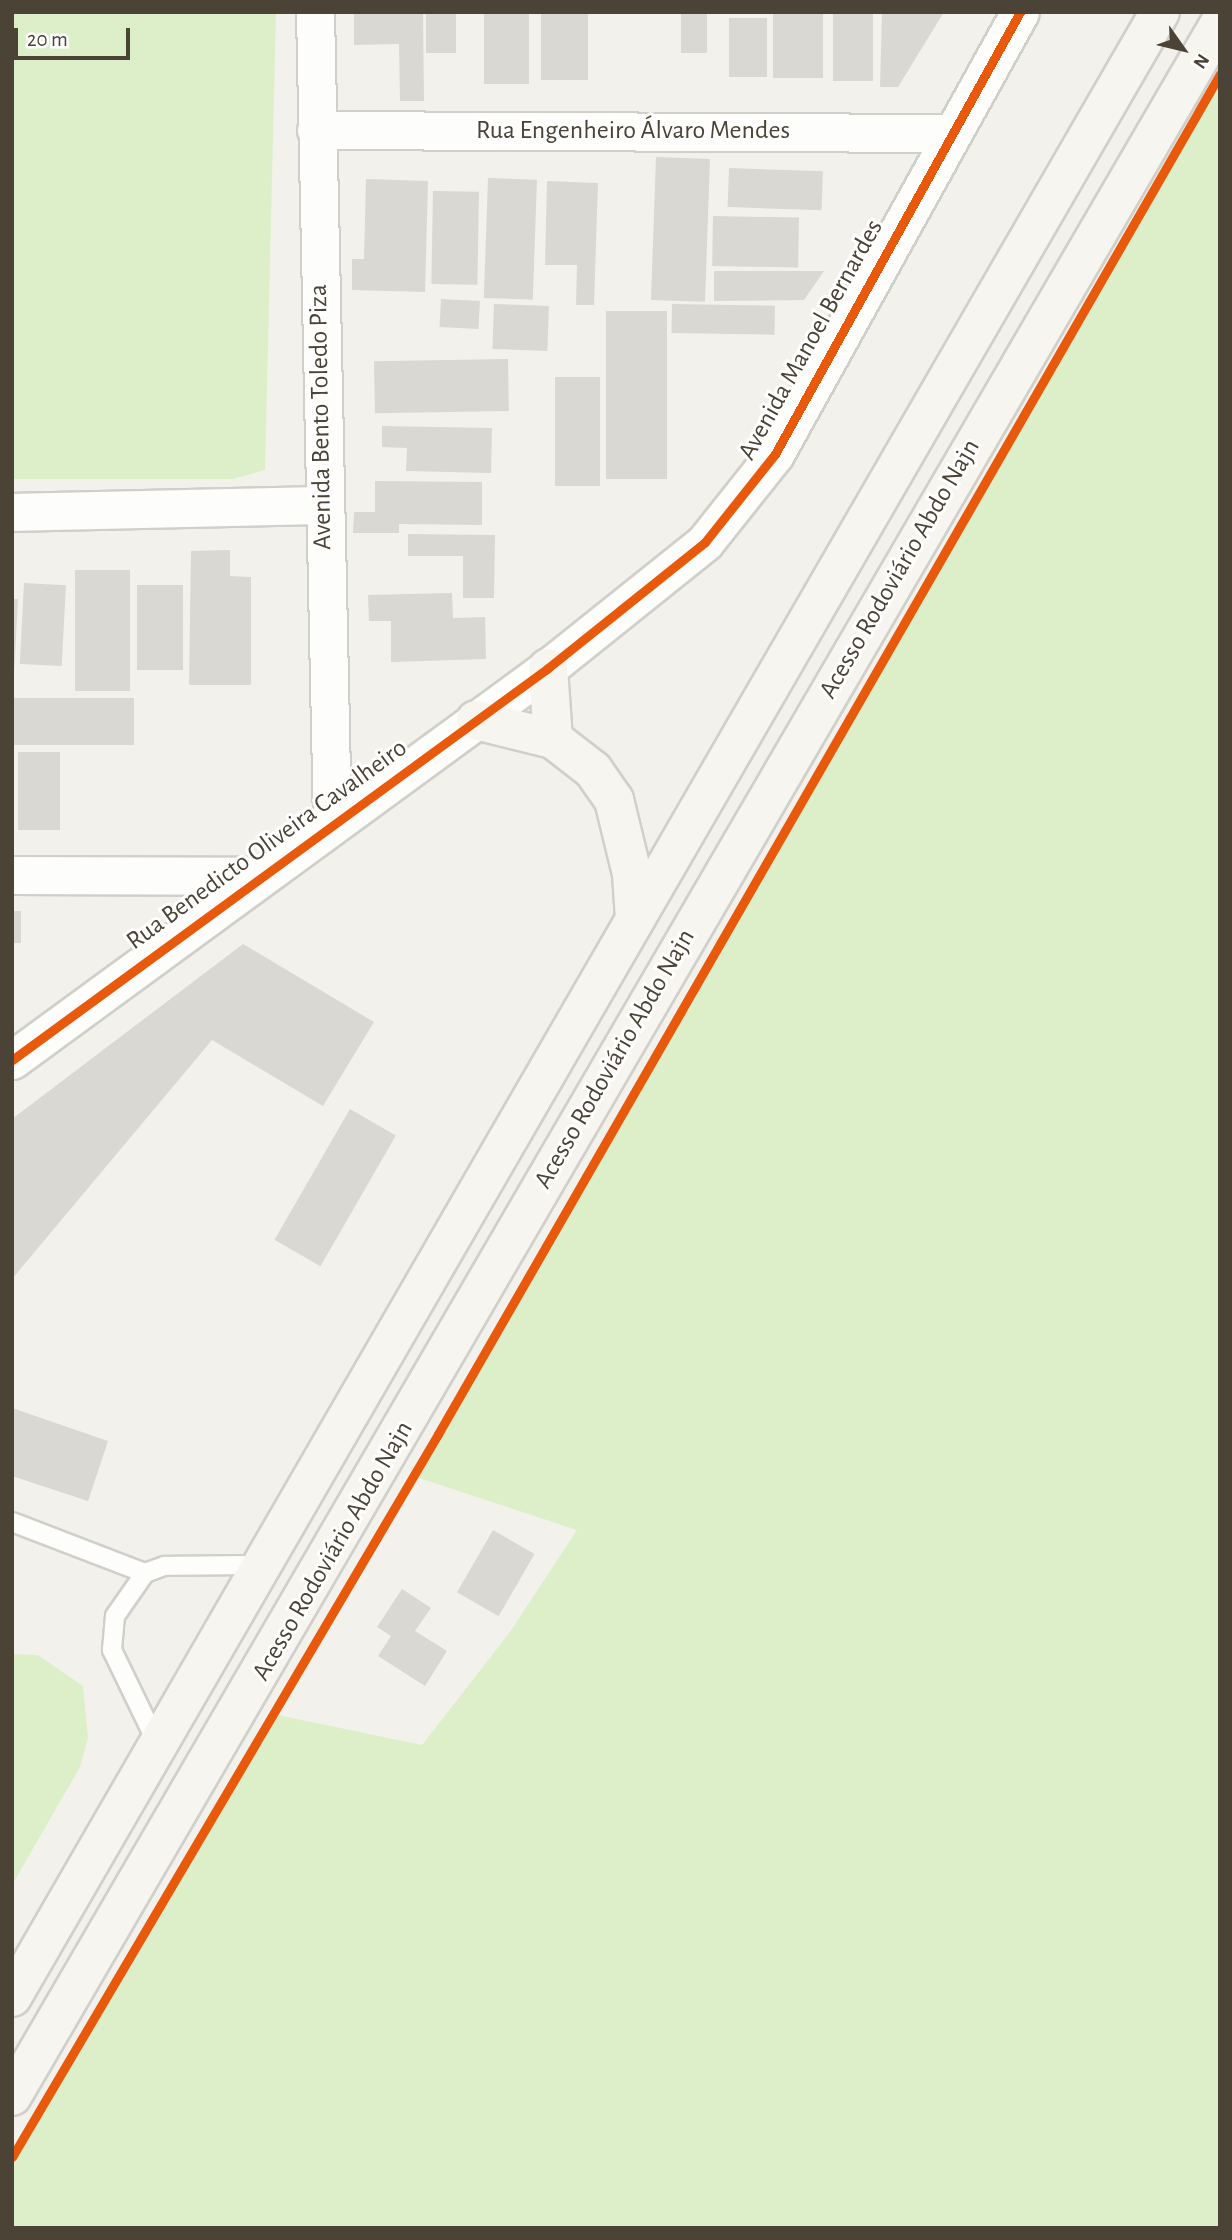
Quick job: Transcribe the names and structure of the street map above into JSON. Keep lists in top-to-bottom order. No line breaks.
{"streets":{"main road":["Acesso Rodoviário Abdo Najn"],"street":["Rua Engenheiro Álvaro Mendes","Avenida Manoel Bernardes","Avenida Bento Toledo Piza","Rua Benedicto Oliveira Cavalheiro"]},"crossings":[["Rua Engenheiro Álvaro Mendes","Avenida Manoel Bernardes"],["Rua Engenheiro Álvaro Mendes","Avenida Bento Toledo Piza"],["Avenida Manoel Bernardes","Rua Benedicto Oliveira Cavalheiro"],["Avenida Bento Toledo Piza","Rua Benedicto Oliveira Cavalheiro"]],"scale_bar":"20 m","north":"bottom right"}
